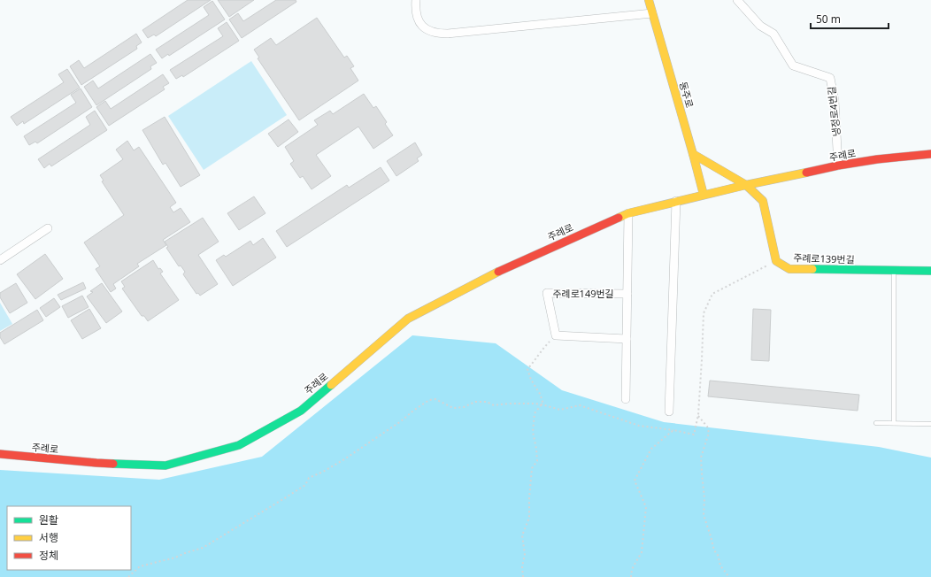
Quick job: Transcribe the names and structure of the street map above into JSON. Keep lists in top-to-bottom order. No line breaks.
{"streets":{"street":["동주로","냉정로4번길","주례로","주례로139번길","주례로149번길"]},"crossings":[["동주로","주례로"],["냉정로4번길","주례로"],["주례로","주례로149번길"]],"legend":["원활","서행","정체"],"scale_bar":"50 m"}
